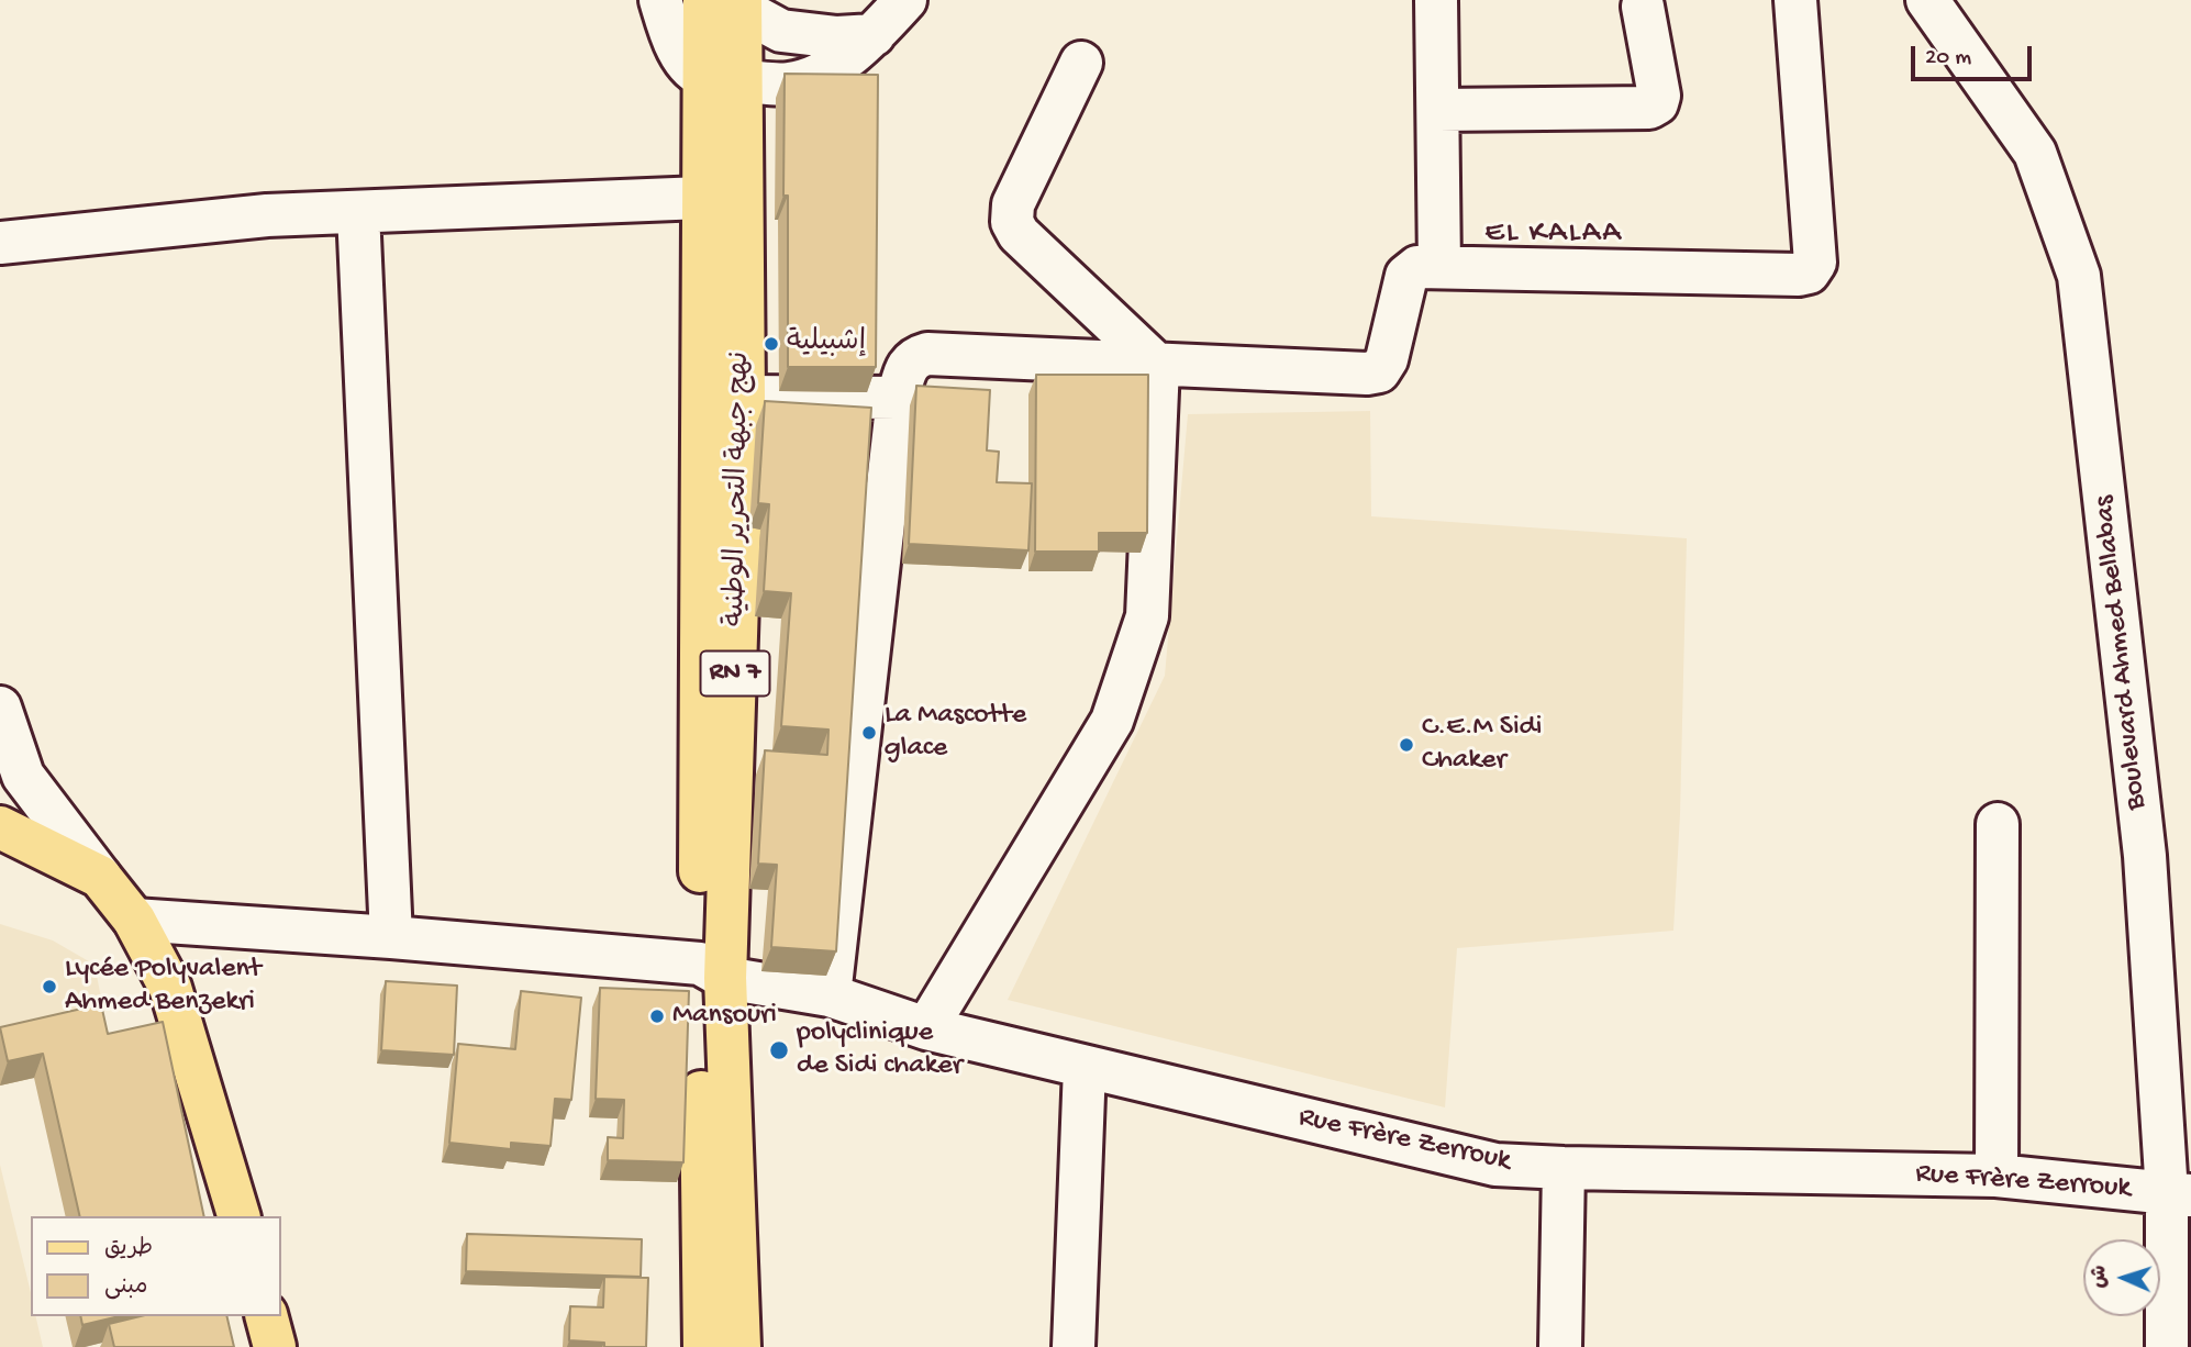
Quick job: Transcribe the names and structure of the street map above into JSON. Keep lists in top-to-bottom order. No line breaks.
{"streets":{"main road":["نهج جبهة التحرير الوطنية","RN 7"],"street":["Boulevard Ahmed Bellabas","Rue Frère Zerrouk"]},"crossings":[["نهج جبهة التحرير الوطنية","Rue Frère Zerrouk"],["Boulevard Ahmed Bellabas","Rue Frère Zerrouk"]],"districts":["EL KALAA"],"places":["إشبيلية","La Mascotte glace","C.E.M Sidi Chaker","Lycée Polyvalent Ahmed Benzekri","Mansouri","polyclinique de Sidi chaker"],"legend":["طريق","مبنى"],"scale_bar":"20 m","north":"left"}
